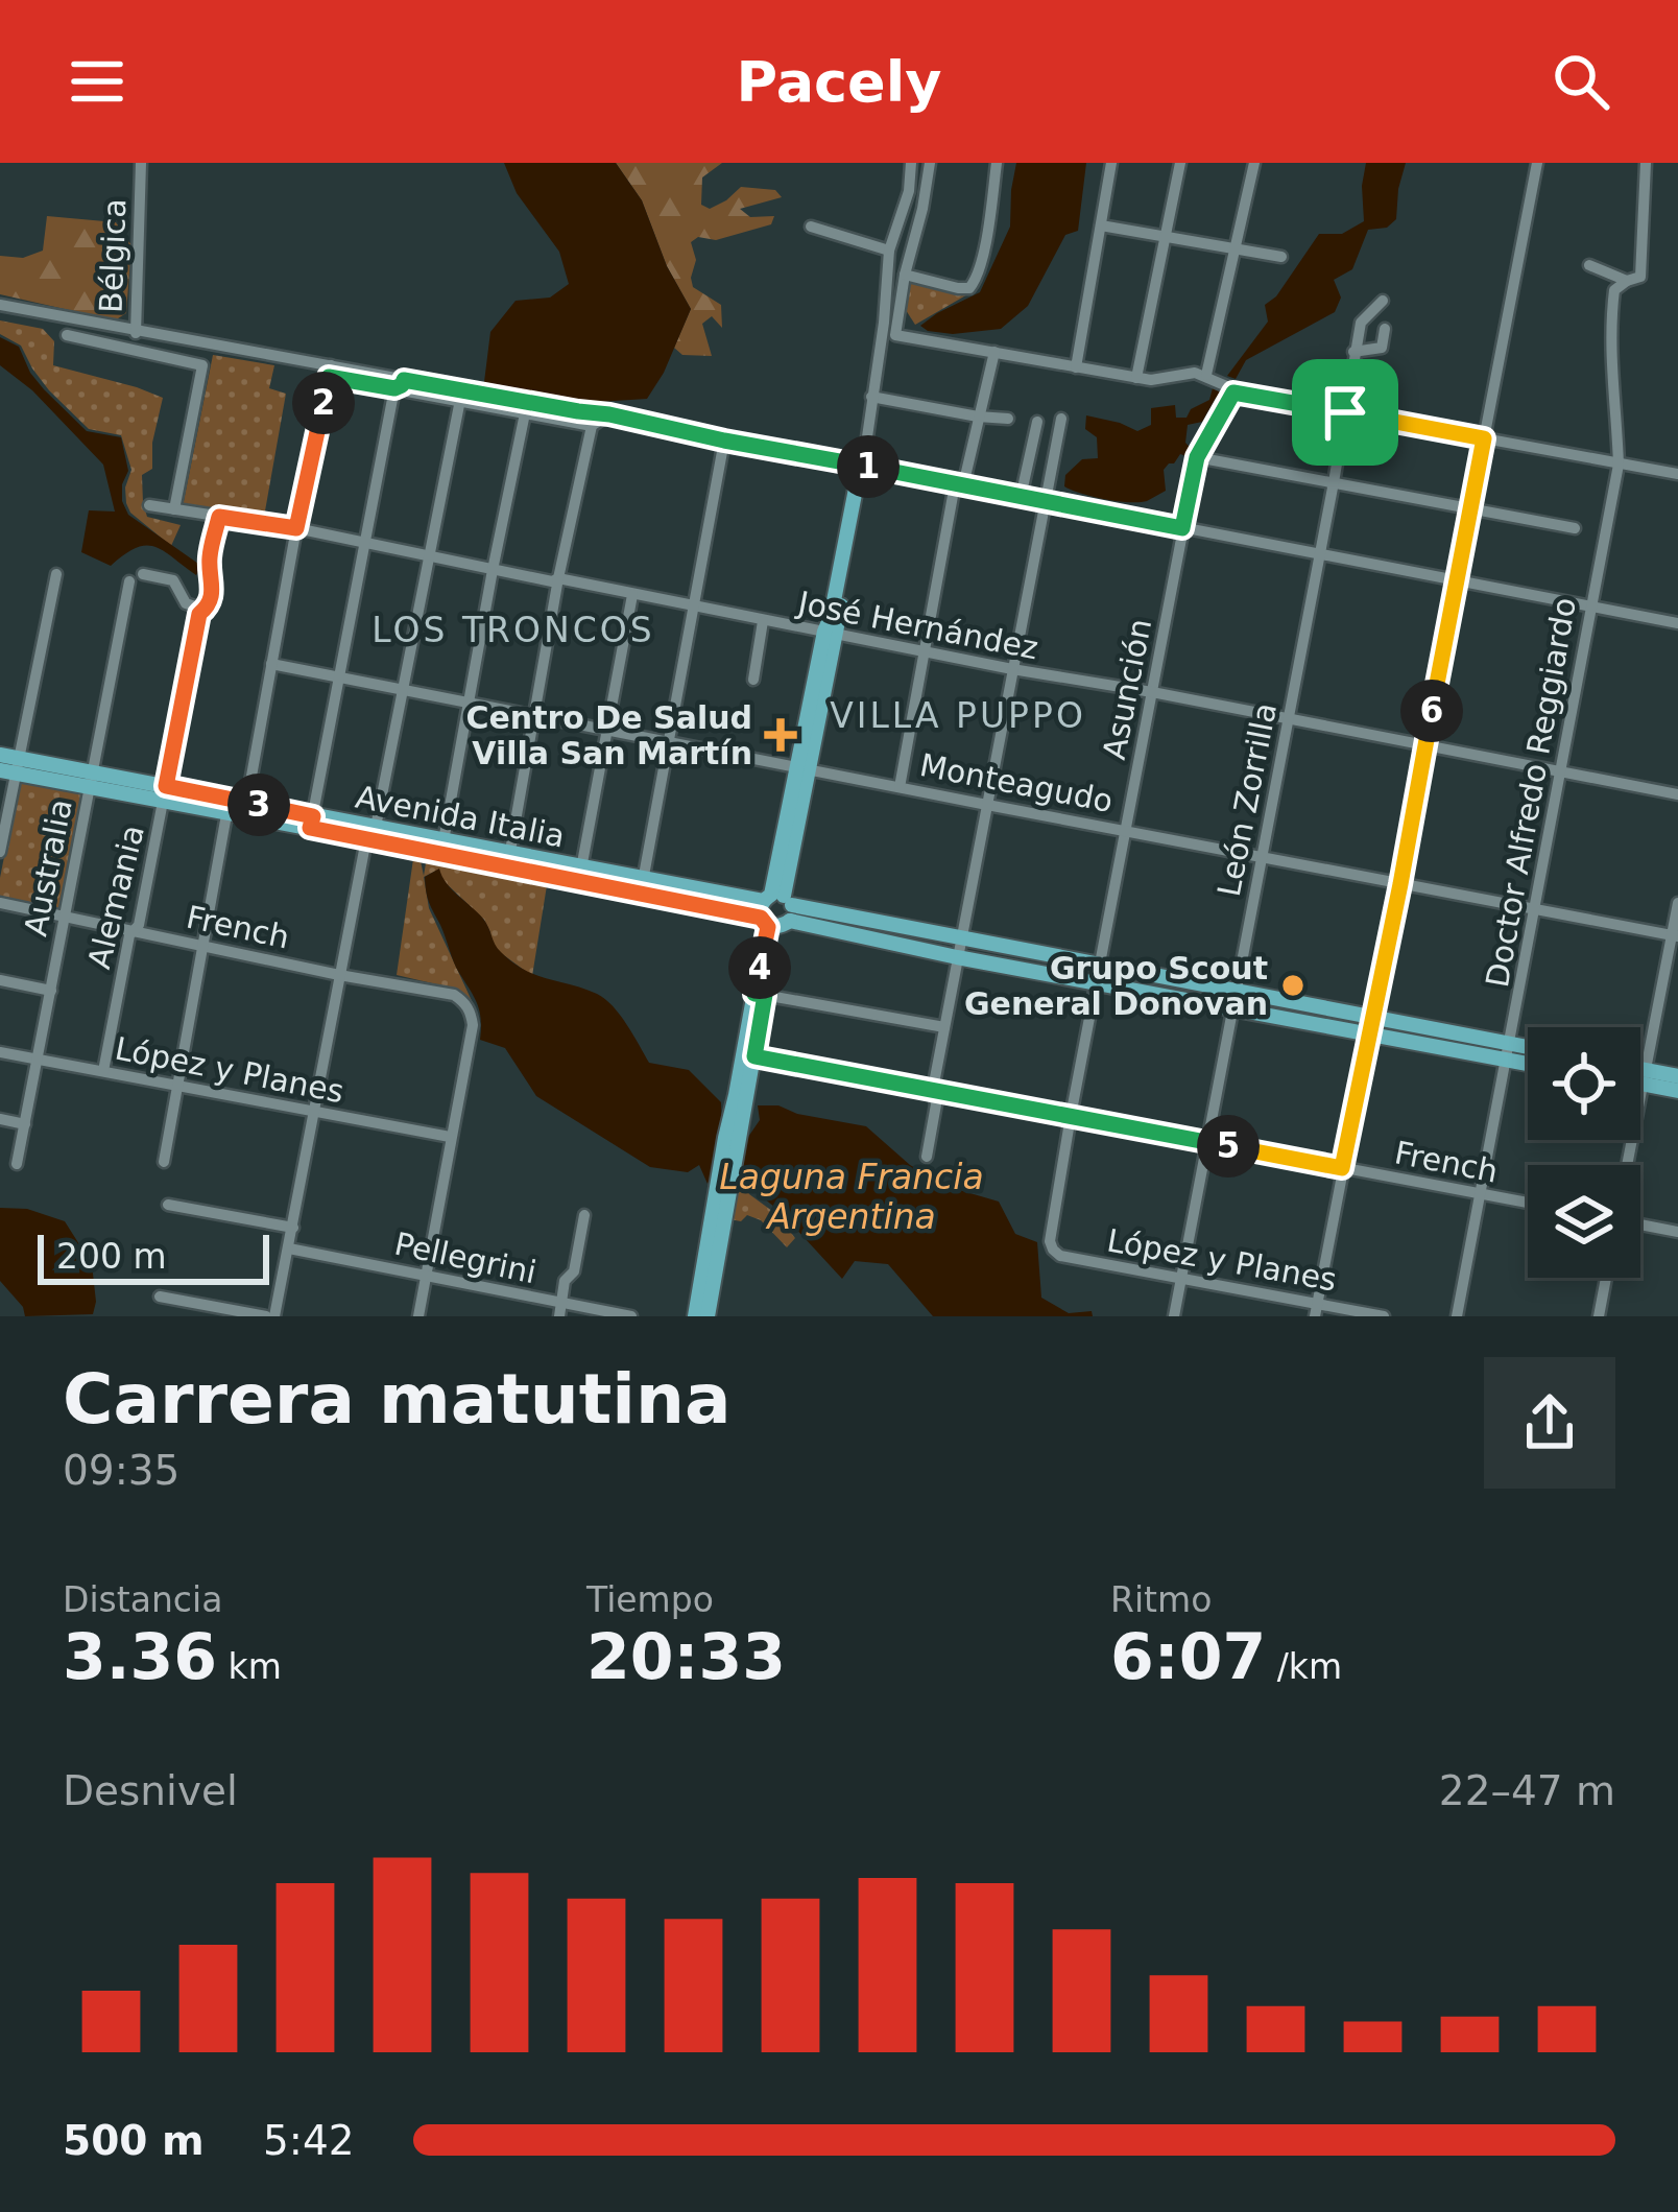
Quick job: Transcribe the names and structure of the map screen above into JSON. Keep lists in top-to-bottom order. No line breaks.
{"streets":{"main road":["Avenida Italia"],"street":["Bélgica","José Hernández","Asunción","Monteagudo","Doctor Alfredo Reggiardo","León Zorrilla","Australia","Alemania","French","López y Planes","Pellegrini"]},"crossings":[["José Hernández","Asunción"],["José Hernández","Doctor Alfredo Reggiardo"],["José Hernández","León Zorrilla"],["José Hernández","Alemania"],["Asunción","Monteagudo"],["Asunción","Avenida Italia"],["Asunción","French"],["Asunción","López y Planes"],["Monteagudo","Doctor Alfredo Reggiardo"],["Monteagudo","León Zorrilla"],["Doctor Alfredo Reggiardo","Avenida Italia"],["Doctor Alfredo Reggiardo","French"],["León Zorrilla","Avenida Italia"],["León Zorrilla","French"],["León Zorrilla","López y Planes"],["Avenida Italia","Australia"],["Avenida Italia","Alemania"],["Australia","French"],["Australia","López y Planes"],["Alemania","French"],["Alemania","López y Planes"],["French","López y Planes"]],"districts":["LOS TRONCOS","VILLA PUPPO"],"water":["Laguna Francia Argentina"],"places":{"health":["Centro De Salud Villa San Martín"],"other":["Grupo Scout General Donovan"]},"scale_bar":"200 m","page":{"header":"Pacely","pins":["2","1","6","3","4","5"],"scale":"200 m","heading":["Carrera matutina","09:35"],"stats":[["Distancia","3.36 km"],["Tiempo","20:33"],["Ritmo","6:07 /km"]],"chart":["Desnivel","22–47 m"],"list":[{"name":"500 m","note":"5:42"}]}}
